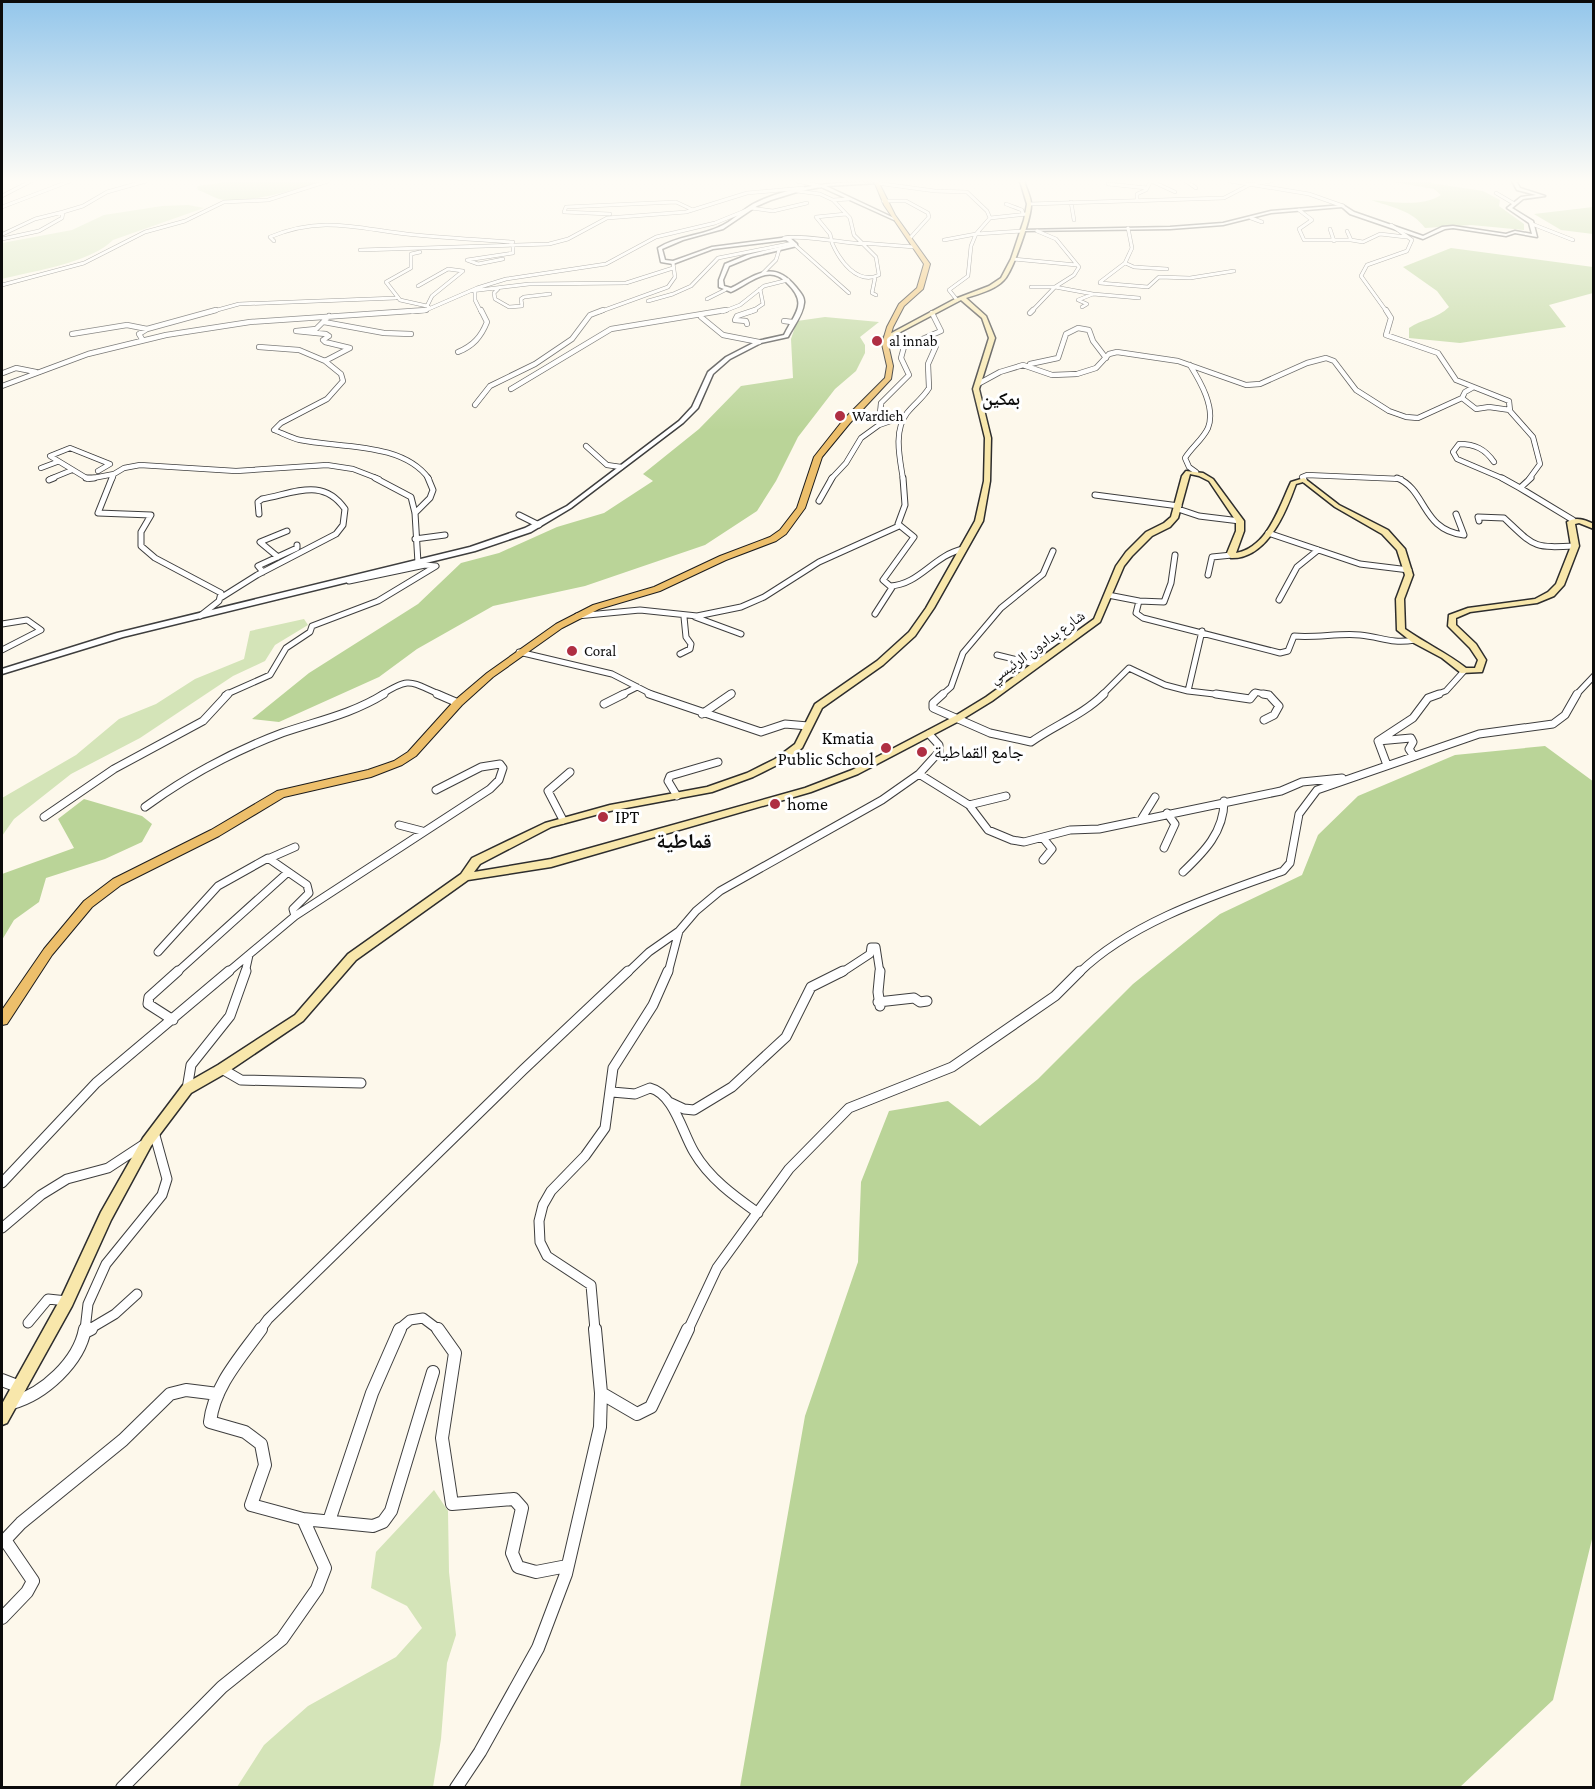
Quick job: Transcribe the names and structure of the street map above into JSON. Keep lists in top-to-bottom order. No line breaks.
{"streets":{"main road":["شارع بدادون الرئيسي"]},"districts":["بمكين","قماطية"],"places":["al innab","Wardieh","Coral","Kmatia Public School","جامع القماطية","home","IPT"]}
